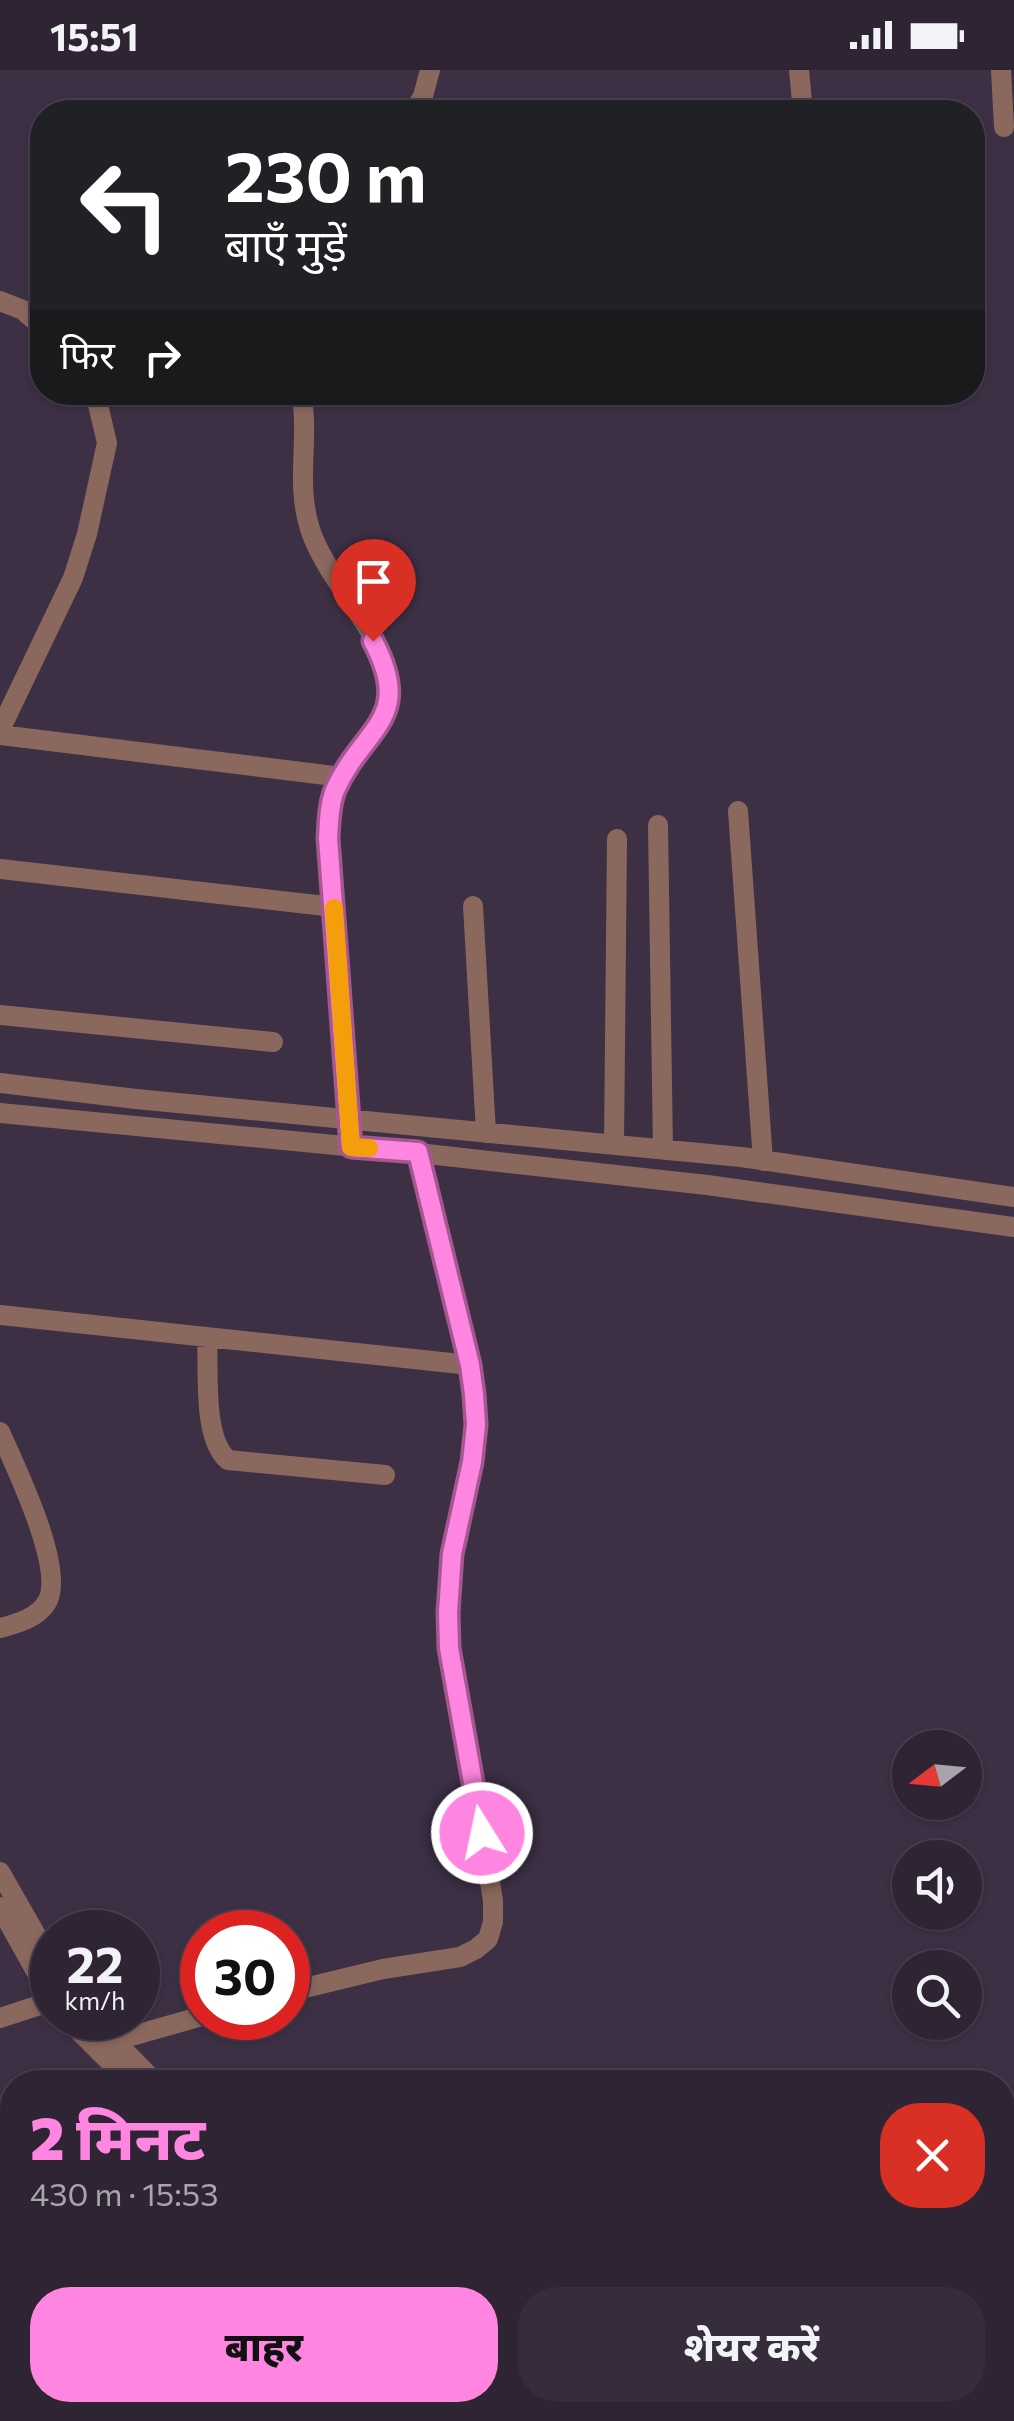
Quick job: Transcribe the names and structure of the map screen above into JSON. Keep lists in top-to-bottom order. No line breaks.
{"north":"left","page":{"status":"15:51","turn":["230 m","बाएँ मुड़ें"],"then":"फिर","speed":"22 km/h","limit":"30","heading":["2 मिनट","430 m · 15:53"],"buttons":["बाहर","शेयर करें"]}}
